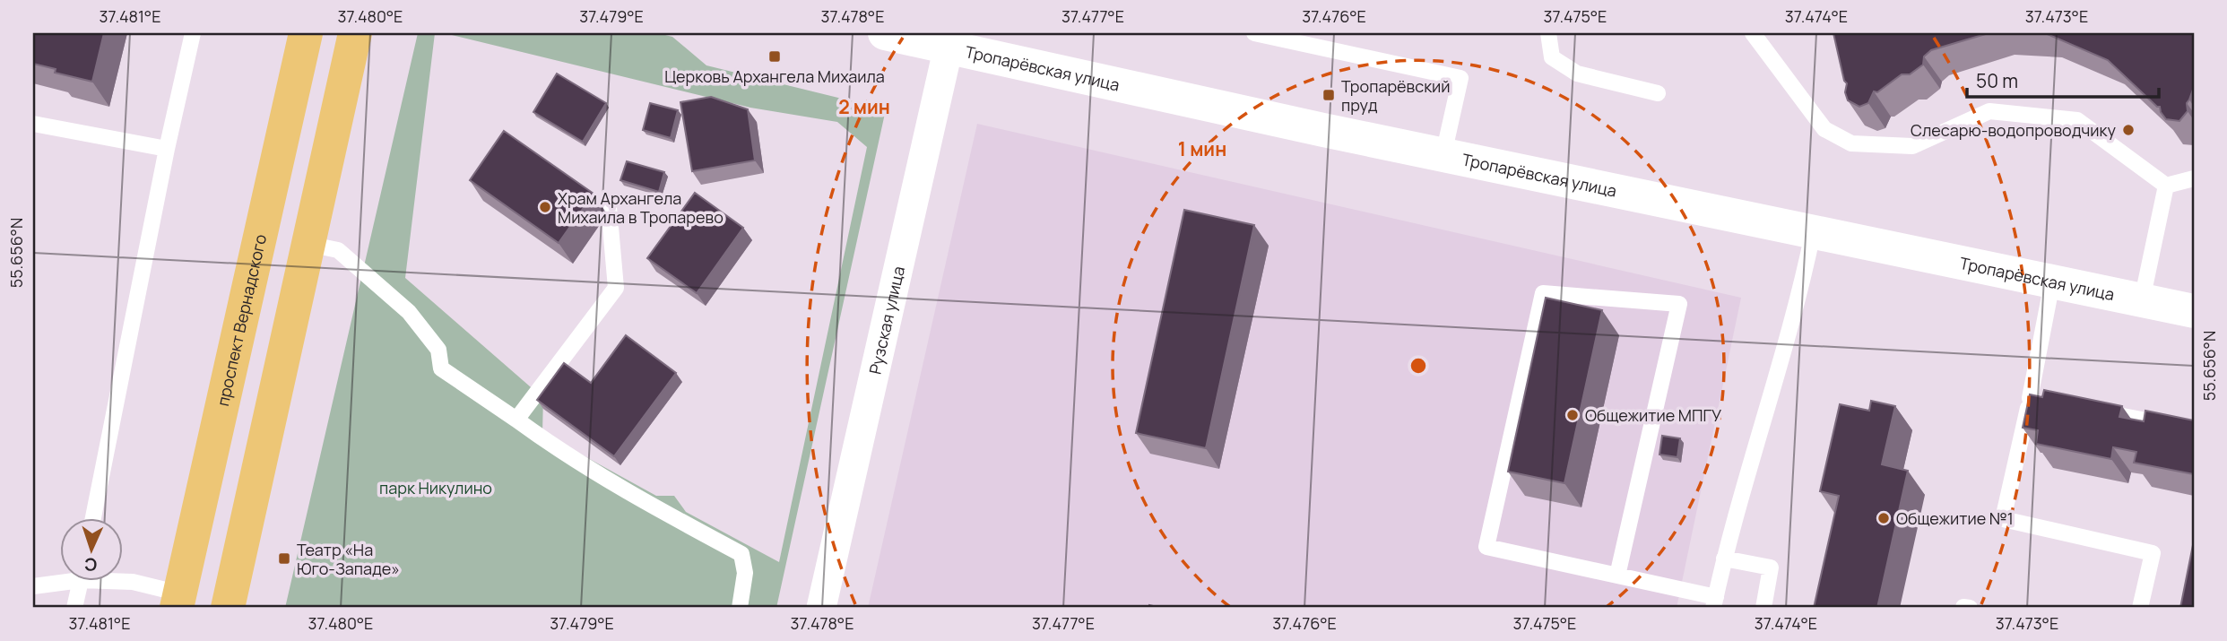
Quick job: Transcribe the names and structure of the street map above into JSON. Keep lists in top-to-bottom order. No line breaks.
{"streets":{"main road":["проспект Вернадского"],"street":["Тропарёвская улица","Рузская улица"]},"crossings":[["Тропарёвская улица","Рузская улица"]],"parks":["парк Никулино"],"places":{"transit":["Церковь Архангела Михаила","Тропарёвский пруд","Театр «На Юго-Западе»"],"other":["Слесарю-водопроводчику","Храм Архангела Михаила в Тропарево","Общежитие МПГУ","Общежитие №1"]},"scale_bar":"50 m","north":"bottom","coordinates":["37.481°E","37.480°E","37.479°E","37.478°E","37.477°E","37.476°E","37.475°E","37.474°E","37.473°E","55.656°N"],"rings":["2 мин","1 мин"]}
